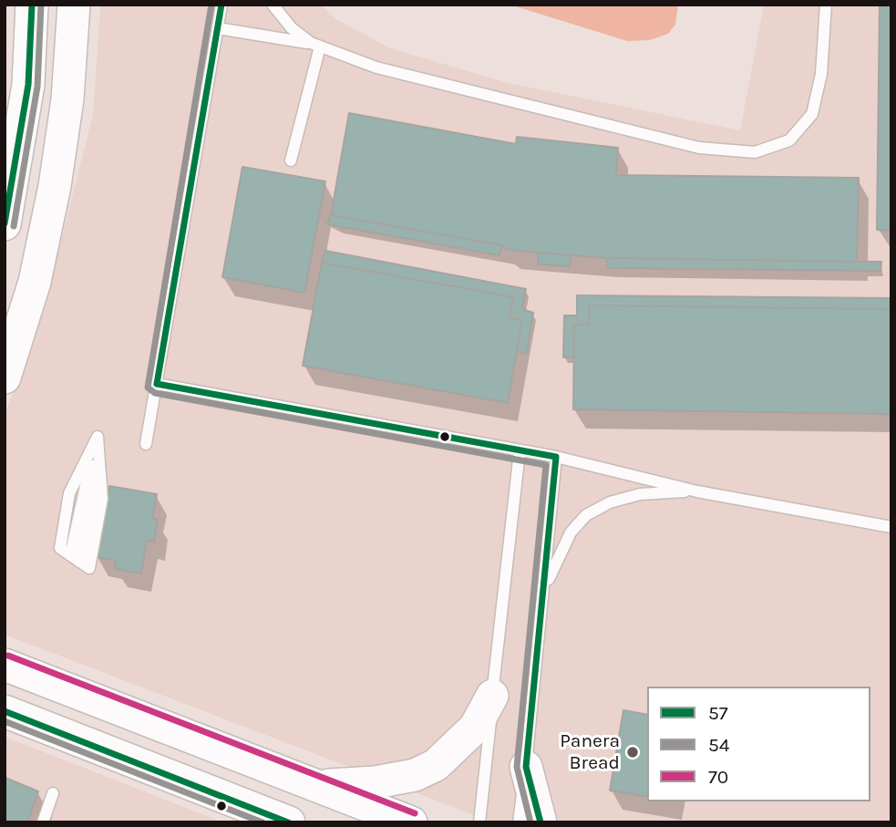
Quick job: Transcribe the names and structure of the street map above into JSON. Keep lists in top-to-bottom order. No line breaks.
{"places":["Panera Bread"],"lines":["transit line 57","transit line 54","transit line 70"],"legend":["57","54","70"]}
